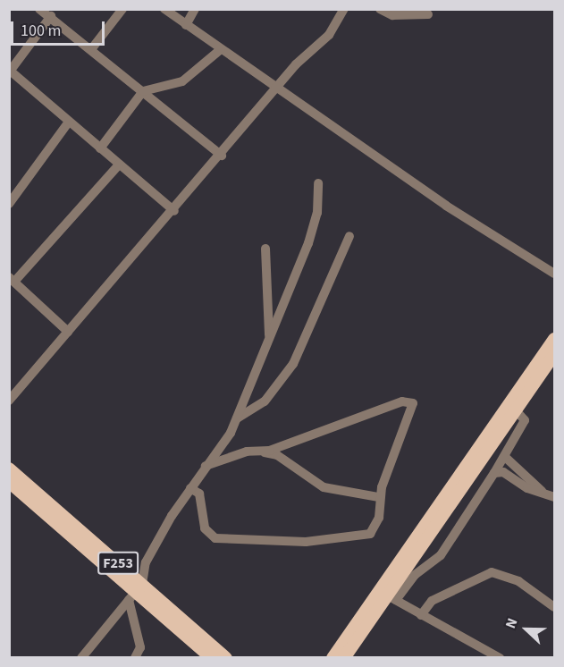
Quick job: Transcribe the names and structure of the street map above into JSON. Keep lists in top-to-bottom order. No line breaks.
{"streets":{"main road":["F253"]},"scale_bar":"100 m","north":"left"}
